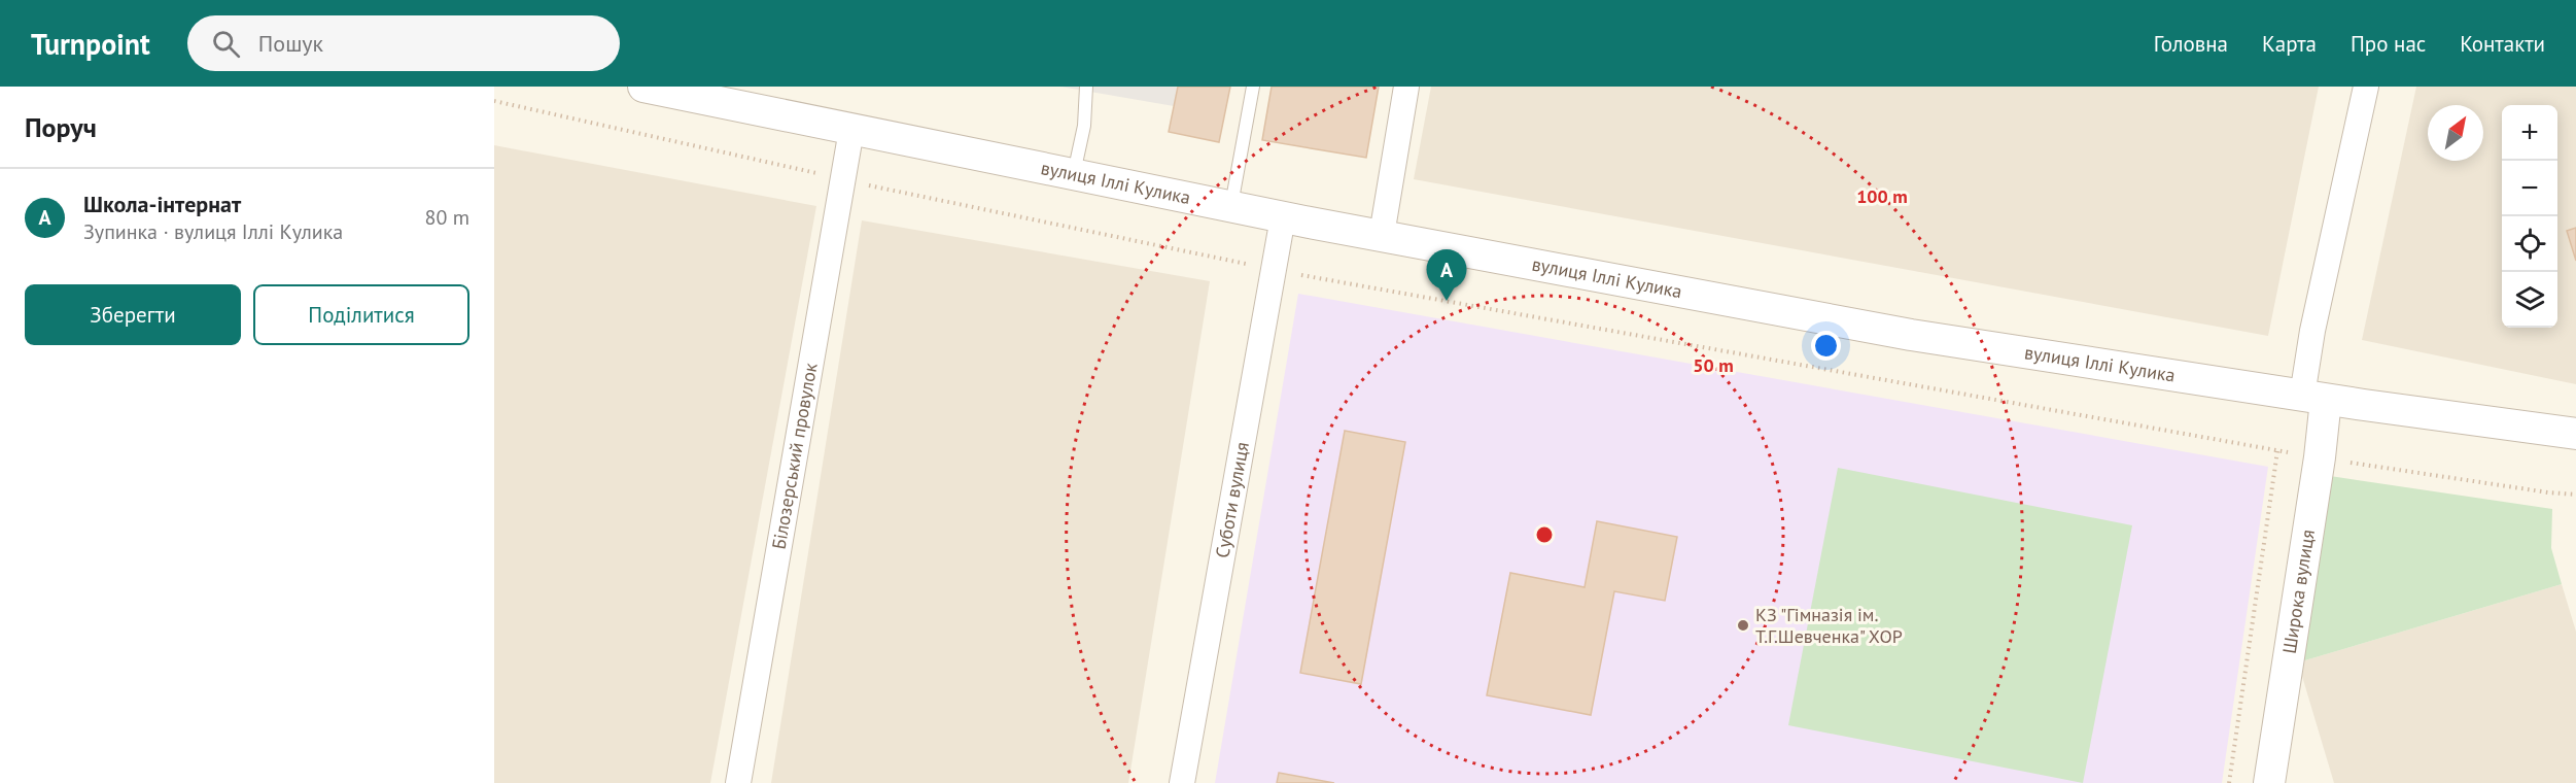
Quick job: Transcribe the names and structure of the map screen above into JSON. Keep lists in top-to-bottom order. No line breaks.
{"streets":{"street":["вулиця Іллі Кулика","Білозерський провулок","Суботи вулиця","Широка вулиця"]},"crossings":[["вулиця Іллі Кулика","Білозерський провулок"],["вулиця Іллі Кулика","Суботи вулиця"],["вулиця Іллі Кулика","Широка вулиця"]],"places":["КЗ \"Гімназія ім. Т.Г.Шевченка\" ХОР"],"north":"top right","page":{"header":"Turnpoint","search":"Пошук","nav":["Головна","Карта","Про нас","Контакти"],"heading":"Поруч","map_buttons":["+","−"],"list":[{"mark":"A","name":"Школа-інтернат","note":"Зупинка · вулиця Іллі Кулика","value":"80 m"}],"pins":"A","buttons":["Зберегти","Поділитися"]},"rings":["100 m","50 m"]}
